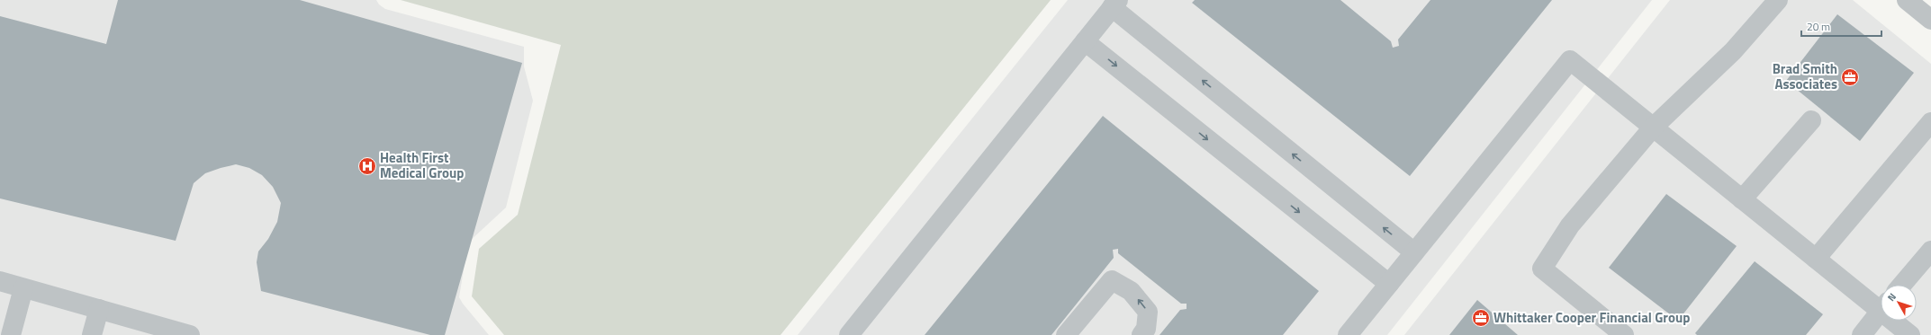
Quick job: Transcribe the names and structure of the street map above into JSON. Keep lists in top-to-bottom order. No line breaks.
{"places":{"office":["Brad Smith Associates","Whittaker Cooper Financial Group"],"hospital":["Health First Medical Group"]},"scale_bar":"20 m","north":"top left"}
